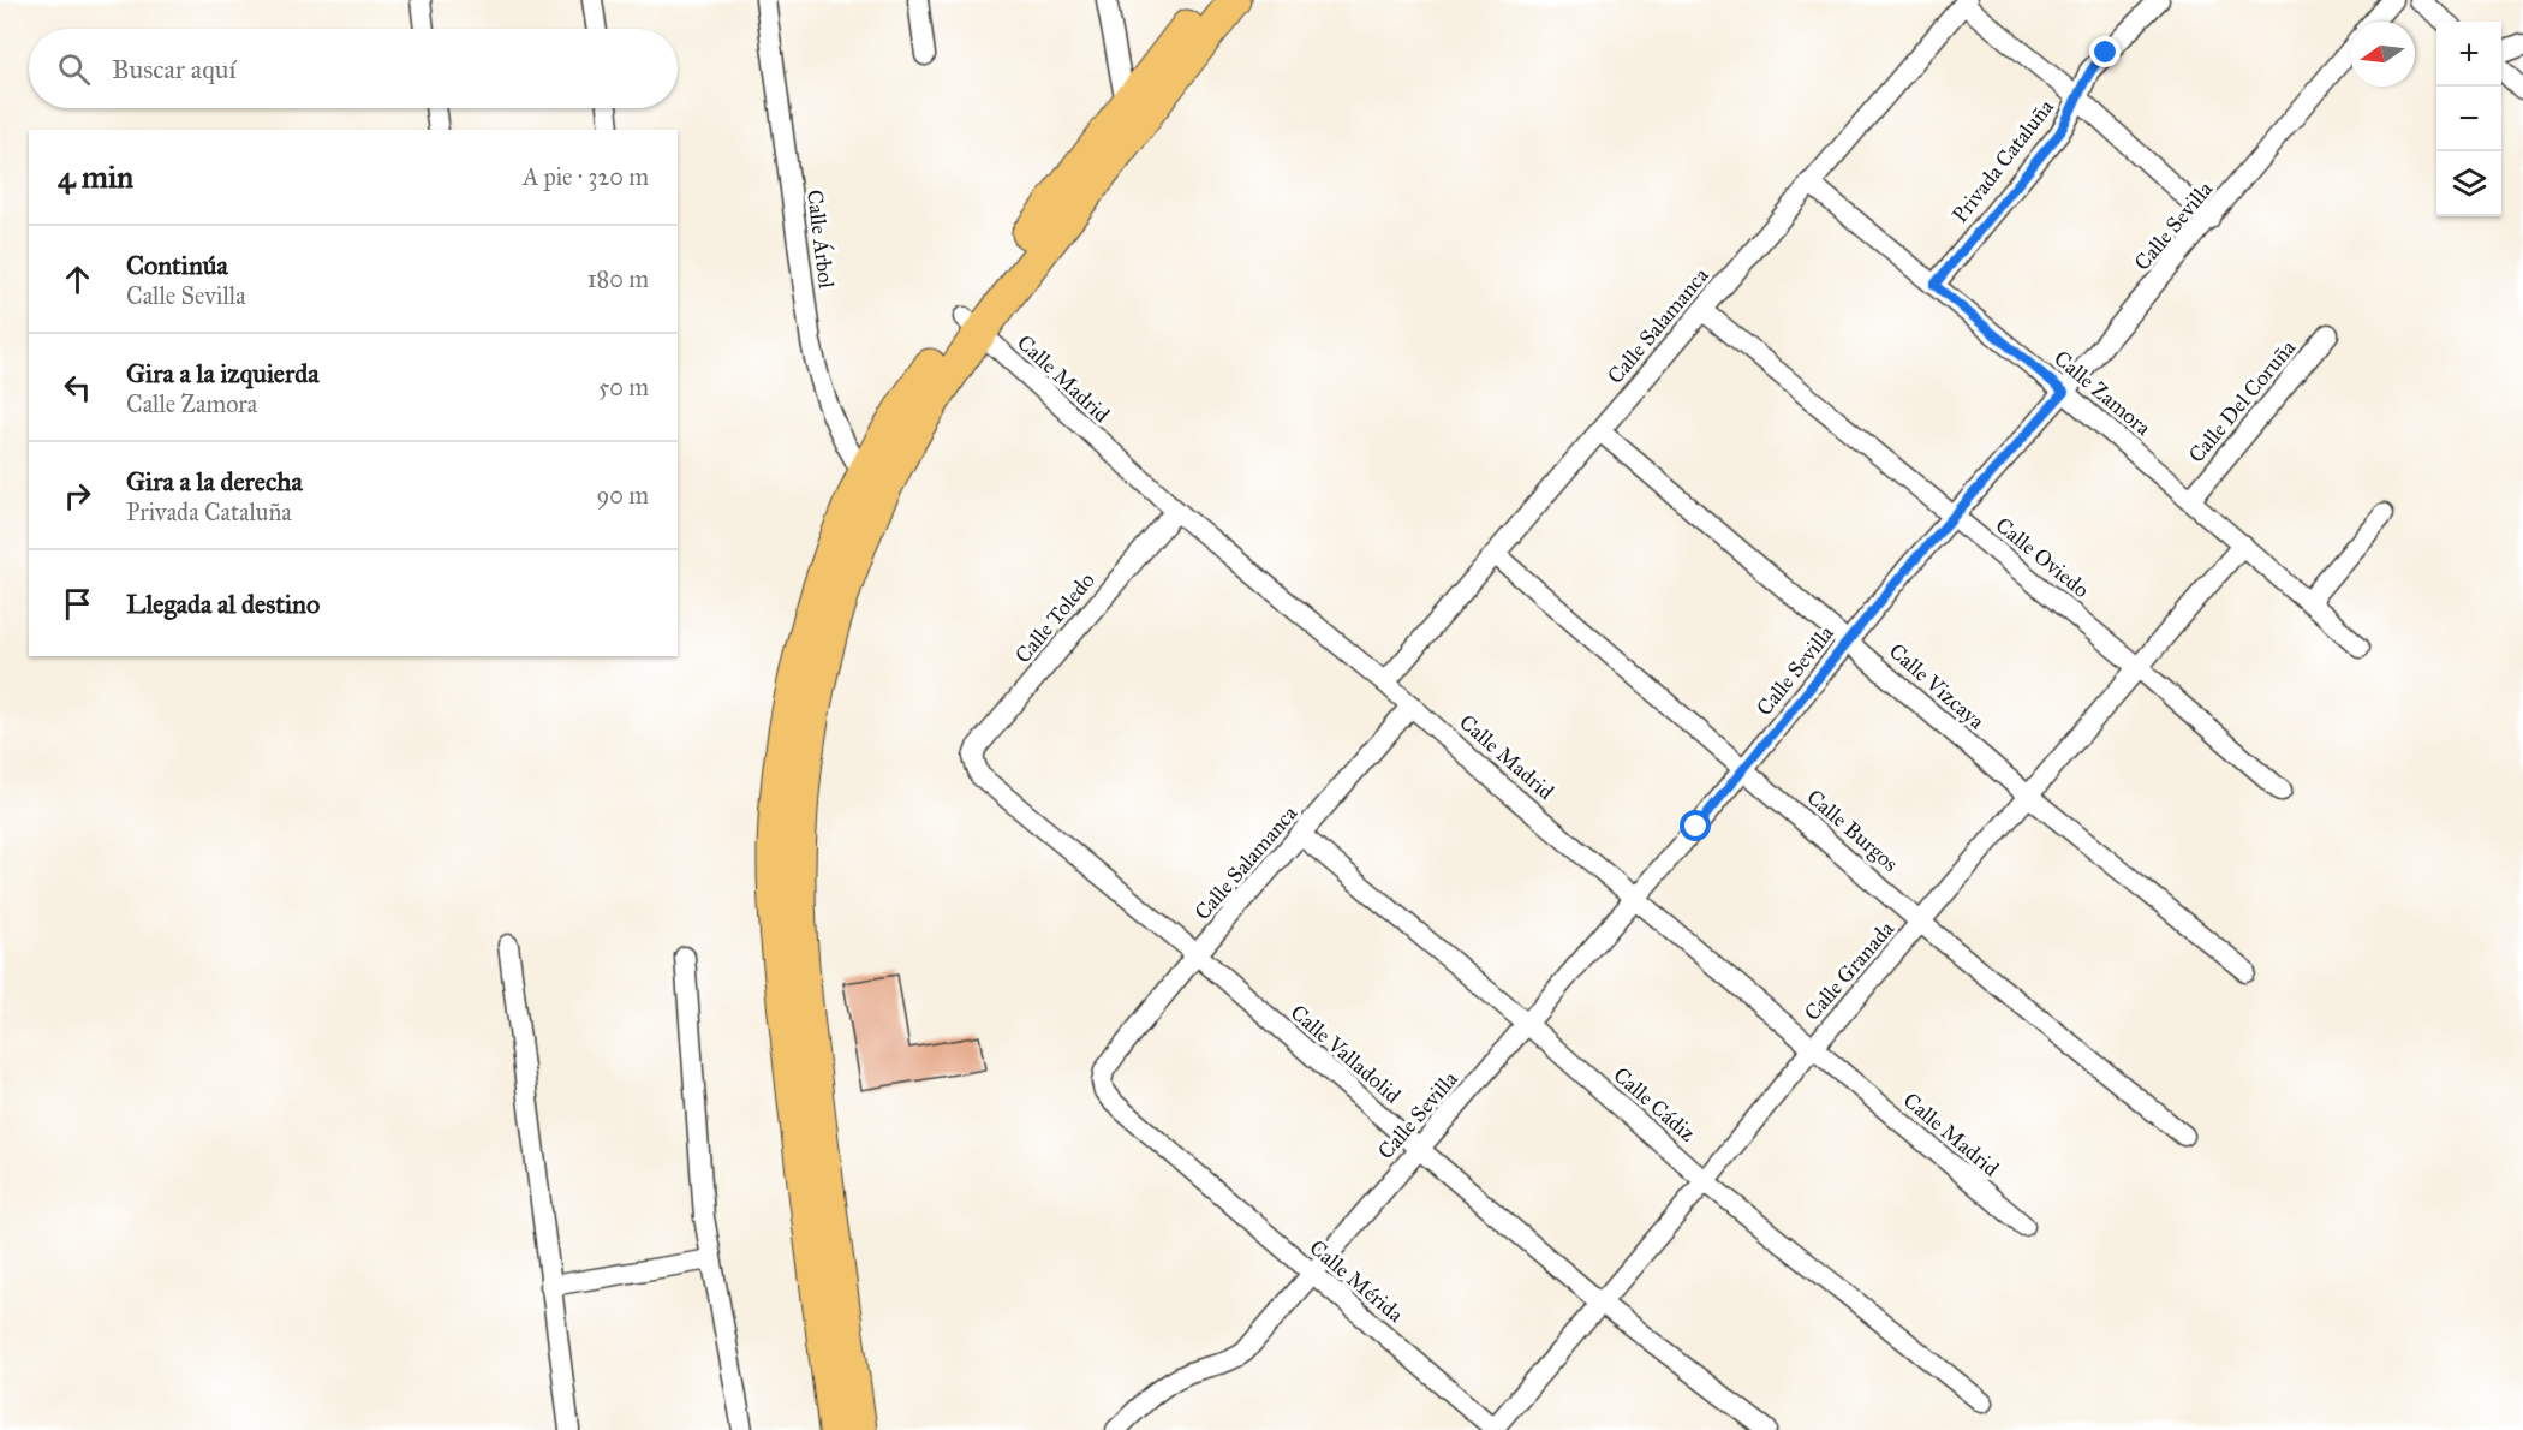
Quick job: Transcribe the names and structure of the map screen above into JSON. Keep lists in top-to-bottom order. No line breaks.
{"streets":{"street":["Privada Cataluña","Calle Sevilla","Calle Árbol","Calle Salamanca","Calle Madrid","Calle Zamora","Calle Del Coruña","Calle Oviedo","Calle Toledo","Calle Vizcaya","Calle Burgos","Calle Granada","Calle Valladolid","Calle Cádiz","Calle Mérida"]},"crossings":[["Privada Cataluña","Calle Zamora"],["Calle Sevilla","Calle Madrid"],["Calle Sevilla","Calle Zamora"],["Calle Sevilla","Calle Oviedo"],["Calle Sevilla","Calle Vizcaya"],["Calle Sevilla","Calle Burgos"],["Calle Sevilla","Calle Valladolid"],["Calle Sevilla","Calle Cádiz"],["Calle Sevilla","Calle Mérida"],["Calle Salamanca","Calle Madrid"],["Calle Salamanca","Calle Zamora"],["Calle Salamanca","Calle Oviedo"],["Calle Salamanca","Calle Vizcaya"],["Calle Salamanca","Calle Burgos"],["Calle Salamanca","Calle Valladolid"],["Calle Salamanca","Calle Cádiz"],["Calle Salamanca","Calle Mérida"],["Calle Madrid","Calle Toledo"],["Calle Madrid","Calle Granada"],["Calle Zamora","Calle Del Coruña"],["Calle Zamora","Calle Granada"],["Calle Oviedo","Calle Granada"],["Calle Toledo","Calle Valladolid"],["Calle Vizcaya","Calle Granada"],["Calle Burgos","Calle Granada"],["Calle Granada","Calle Valladolid"],["Calle Granada","Calle Cádiz"],["Calle Granada","Calle Mérida"]],"north":"left","page":{"map_buttons":["+","−"],"search":"Buscar aquí","heading":["4 min","A pie · 320 m"],"list":[["Continúa","Calle Sevilla","180 m"],["Gira a la izquierda","Calle Zamora","50 m"],["Gira a la derecha","Privada Cataluña","90 m"],"Llegada al destino"]}}
